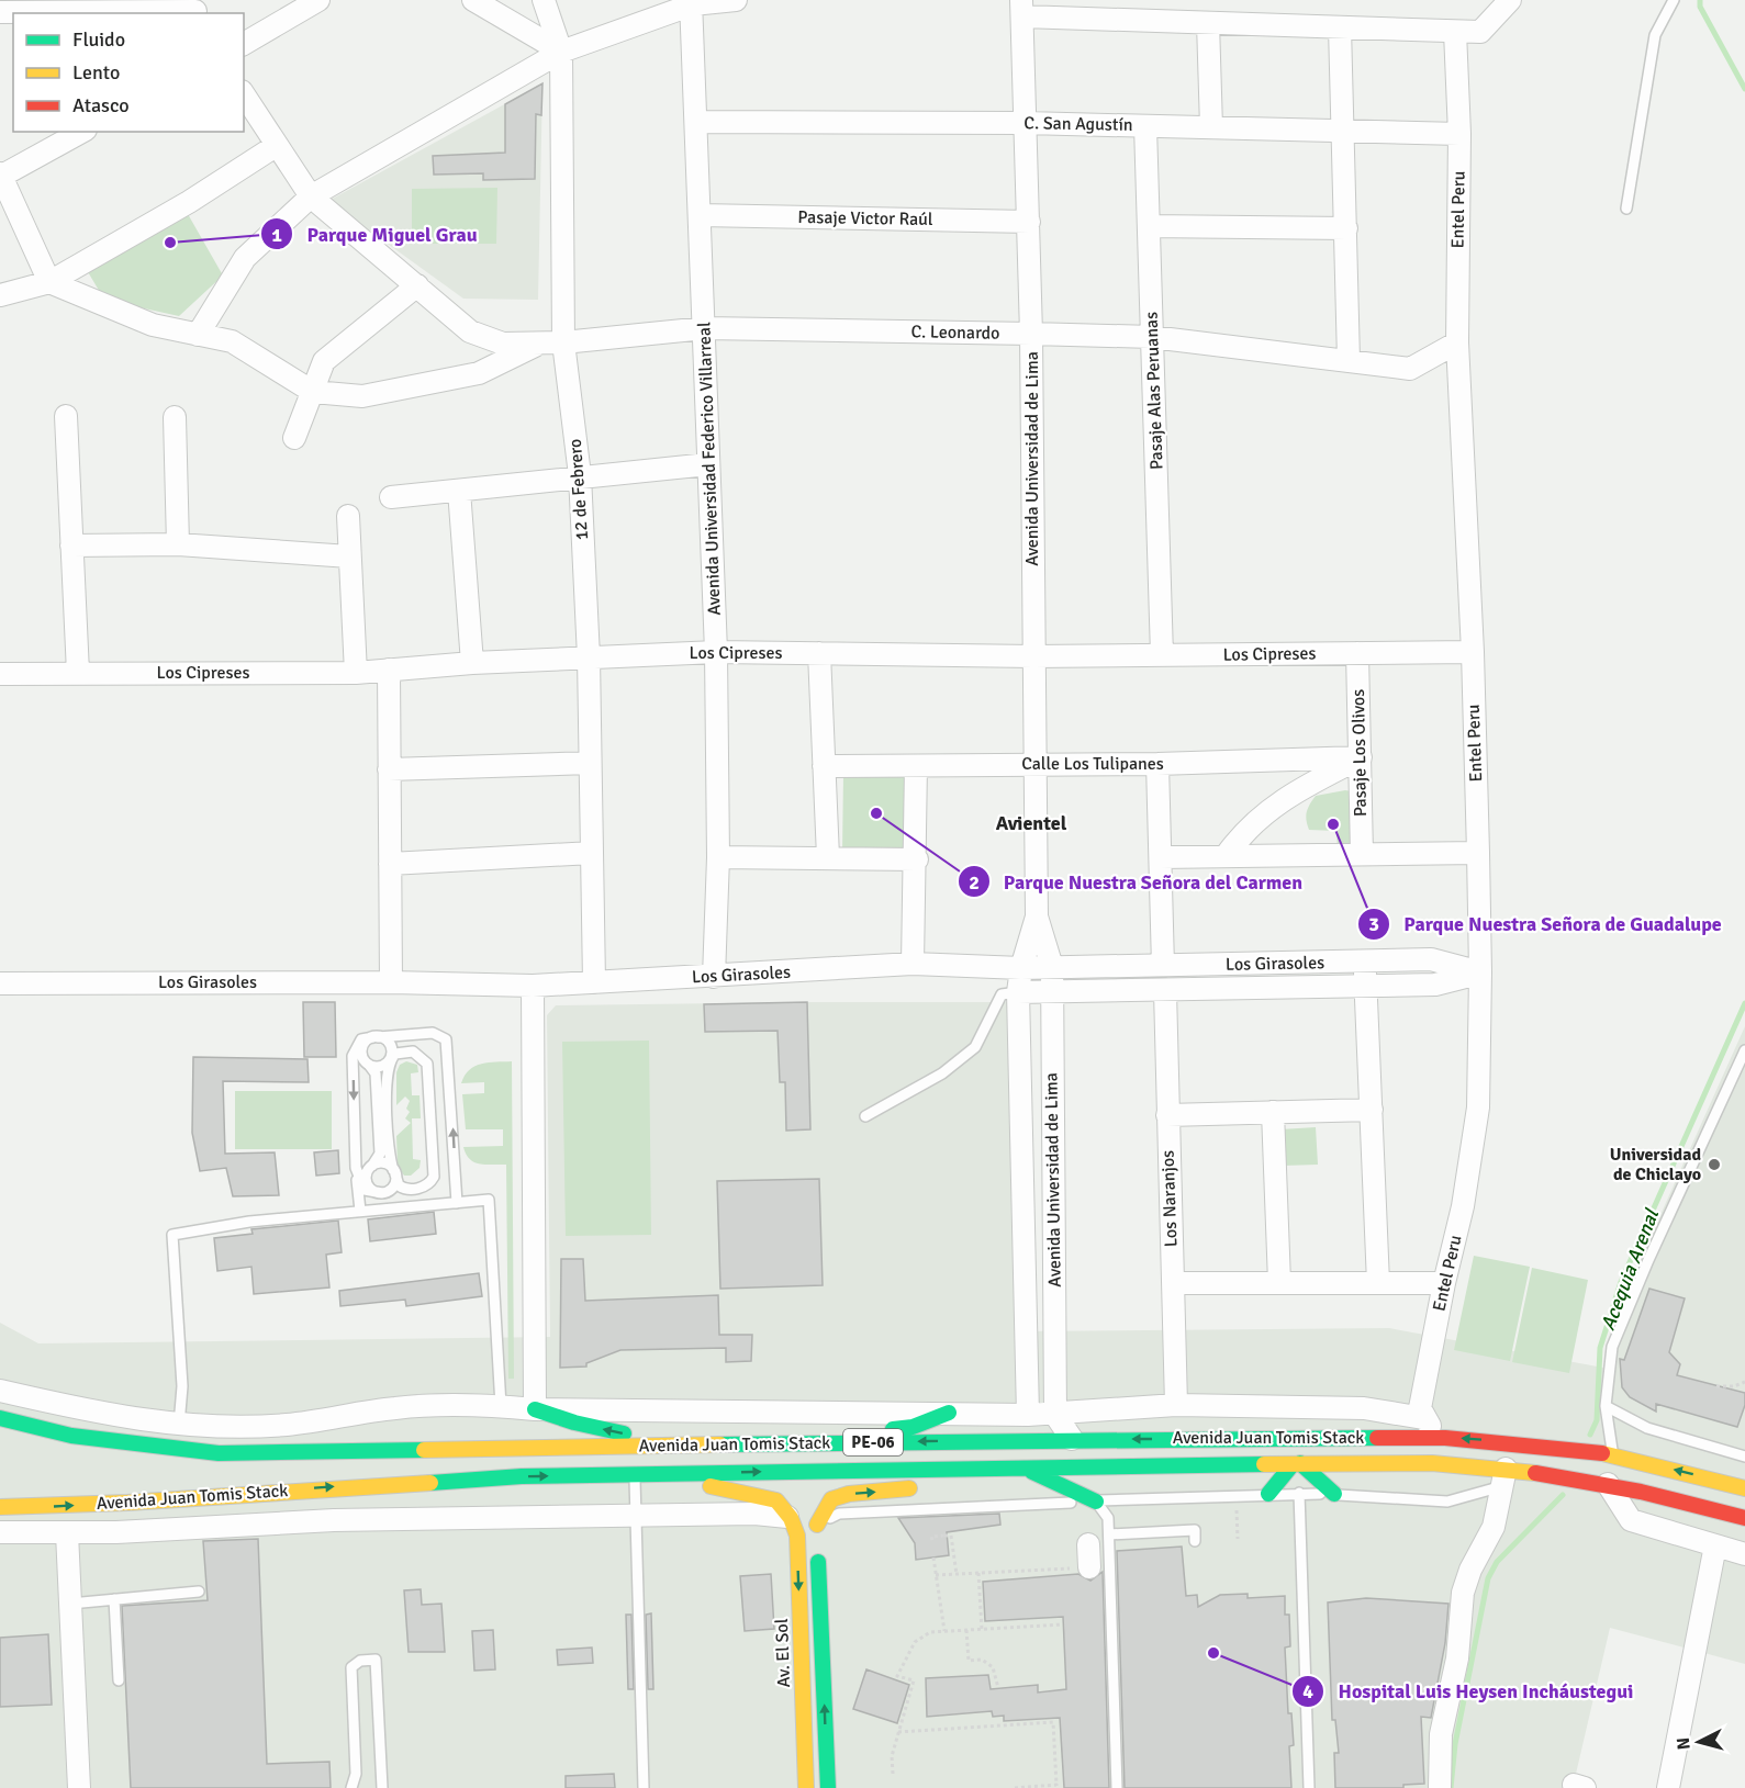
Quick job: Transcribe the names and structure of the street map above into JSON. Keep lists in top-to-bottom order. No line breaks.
{"streets":{"main road":["Avenida Juan Tomis Stack","PE-06","Av. El Sol"],"street":["C. San Agustín","Entel Peru","Pasaje Victor Raúl","C. Leonardo","Pasaje Alas Peruanas","Avenida Universidad de Lima","Avenida Universidad Federico Villarreal","12 de Febrero","Los Cipreses","Pasaje Los Olivos","Calle Los Tulipanes","Los Girasoles","Los Naranjos"]},"crossings":[["C. San Agustín","Entel Peru"],["C. San Agustín","Pasaje Alas Peruanas"],["C. San Agustín","Avenida Universidad de Lima"],["C. San Agustín","Avenida Universidad Federico Villarreal"],["Entel Peru","C. Leonardo"],["Entel Peru","Los Cipreses"],["Entel Peru","Los Girasoles"],["Entel Peru","Avenida Juan Tomis Stack"],["Pasaje Victor Raúl","Avenida Universidad de Lima"],["Pasaje Victor Raúl","Avenida Universidad Federico Villarreal"],["C. Leonardo","Pasaje Alas Peruanas"],["C. Leonardo","Avenida Universidad de Lima"],["C. Leonardo","Avenida Universidad Federico Villarreal"],["C. Leonardo","12 de Febrero"],["Pasaje Alas Peruanas","Los Cipreses"],["Avenida Universidad de Lima","Los Cipreses"],["Avenida Universidad de Lima","Calle Los Tulipanes"],["Avenida Universidad de Lima","Los Girasoles"],["Avenida Universidad de Lima","Avenida Juan Tomis Stack"],["Avenida Universidad Federico Villarreal","Los Cipreses"],["Avenida Universidad Federico Villarreal","Los Girasoles"],["12 de Febrero","Los Cipreses"],["12 de Febrero","Los Girasoles"],["Los Cipreses","Pasaje Los Olivos"],["Pasaje Los Olivos","Calle Los Tulipanes"],["Los Naranjos","Avenida Juan Tomis Stack"],["Avenida Juan Tomis Stack","Av. El Sol"]],"districts":["Avientel"],"water":["Acequia Arenal"],"places":["Parque Miguel Grau","Parque Nuestra Señora del Carmen","Parque Nuestra Señora de Guadalupe","Universidad de Chiclayo","Hospital Luis Heysen Incháustegui"],"legend":["Fluido","Lento","Atasco"],"north":"left"}
